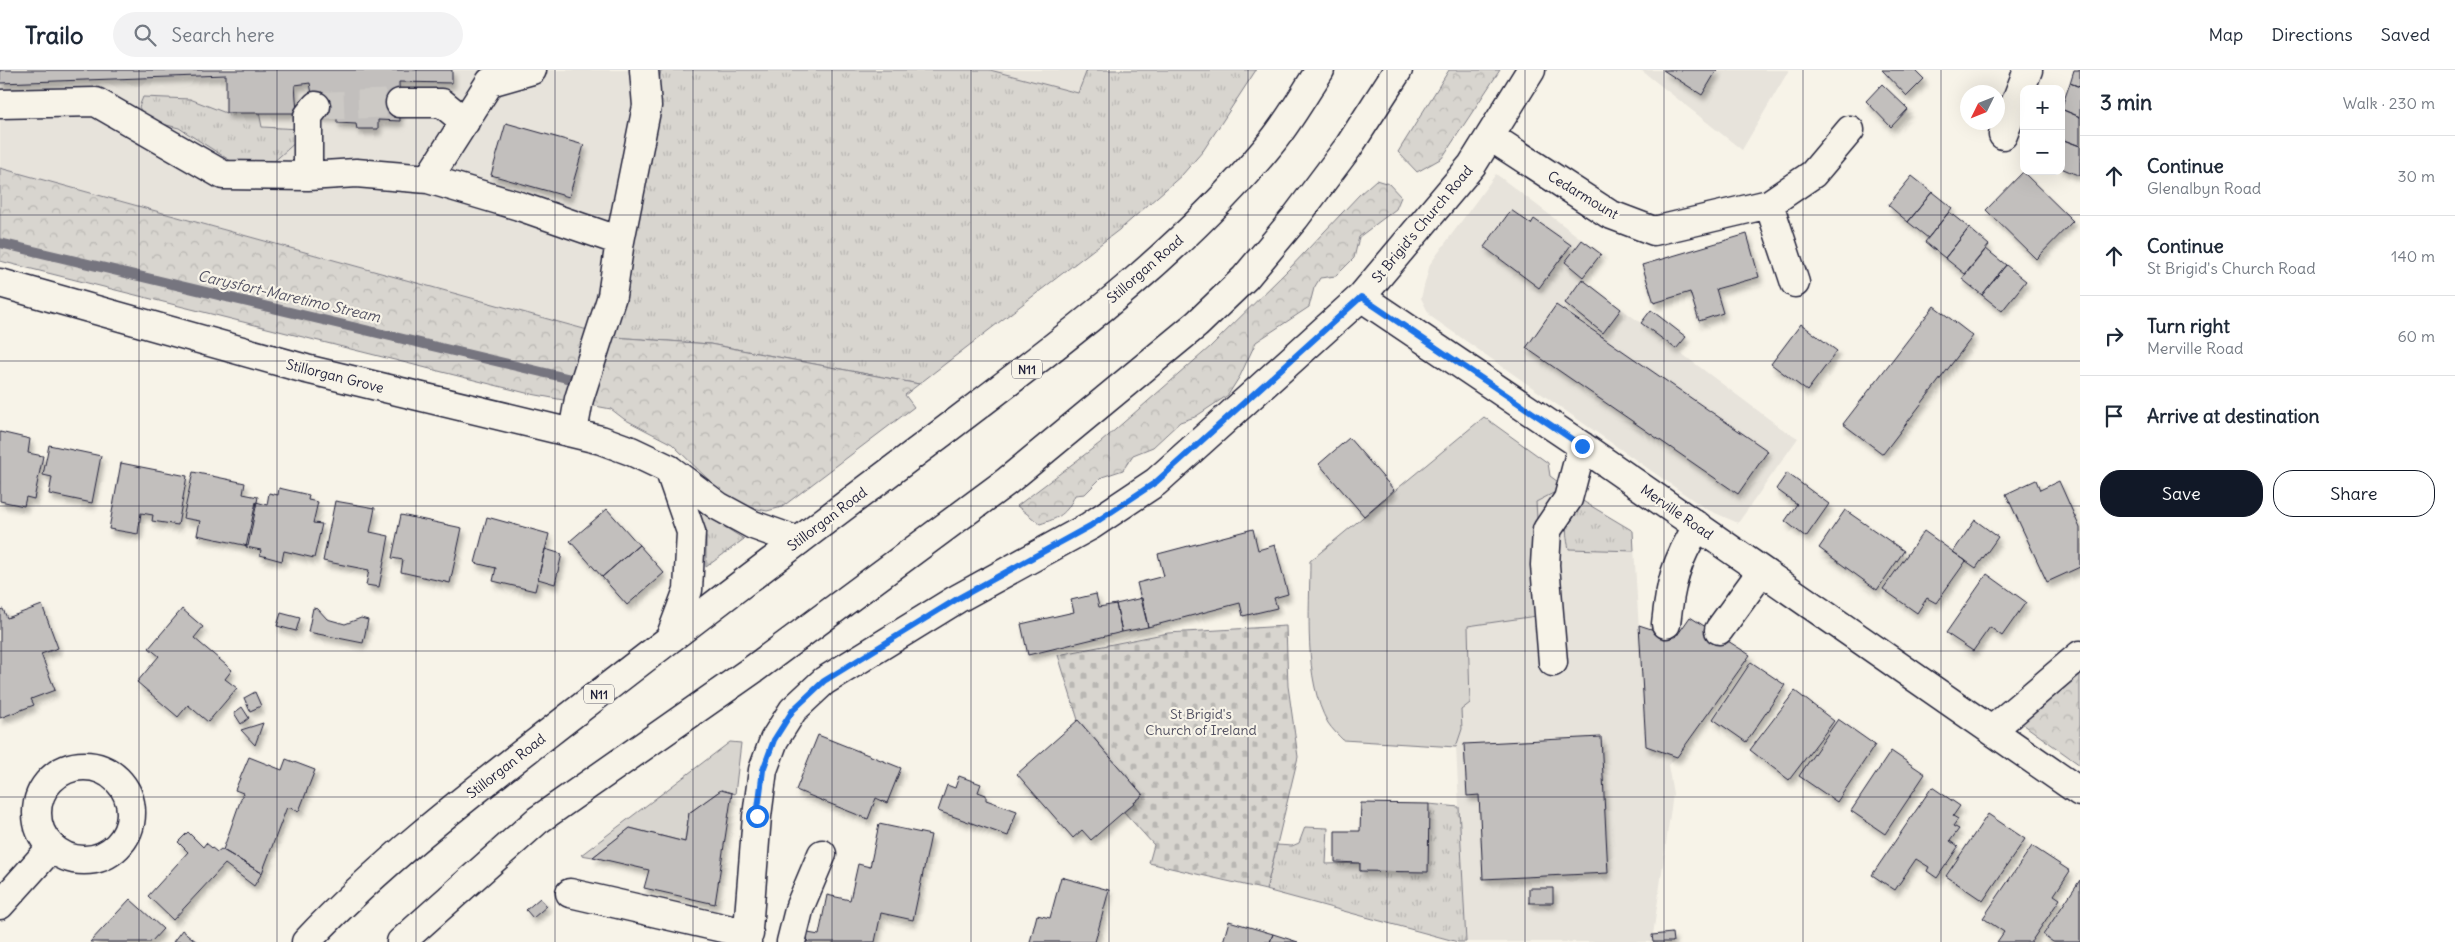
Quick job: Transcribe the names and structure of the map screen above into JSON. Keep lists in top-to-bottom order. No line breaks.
{"streets":{"main road":["Cedarmount","St Brigid's Church Road","Stillorgan Road","N11","Stillorgan Grove","Merville Road"]},"crossings":[["Cedarmount","St Brigid's Church Road"],["St Brigid's Church Road","Merville Road"],["Stillorgan Road","Stillorgan Grove"]],"water":["Carysfort-Maretimo Stream"],"parks":["St Brigid's Church of Ireland"],"north":"bottom left","page":{"header":"Trailo","search":"Search here","nav":["Map","Directions","Saved"],"heading":["3 min","Walk · 230 m"],"map_buttons":["+","−"],"list":[["Continue","Glenalbyn Road","30 m"],["Continue","St Brigid's Church Road","140 m"],["Turn right","Merville Road","60 m"],"Arrive at destination"],"buttons":["Save","Share"]}}
